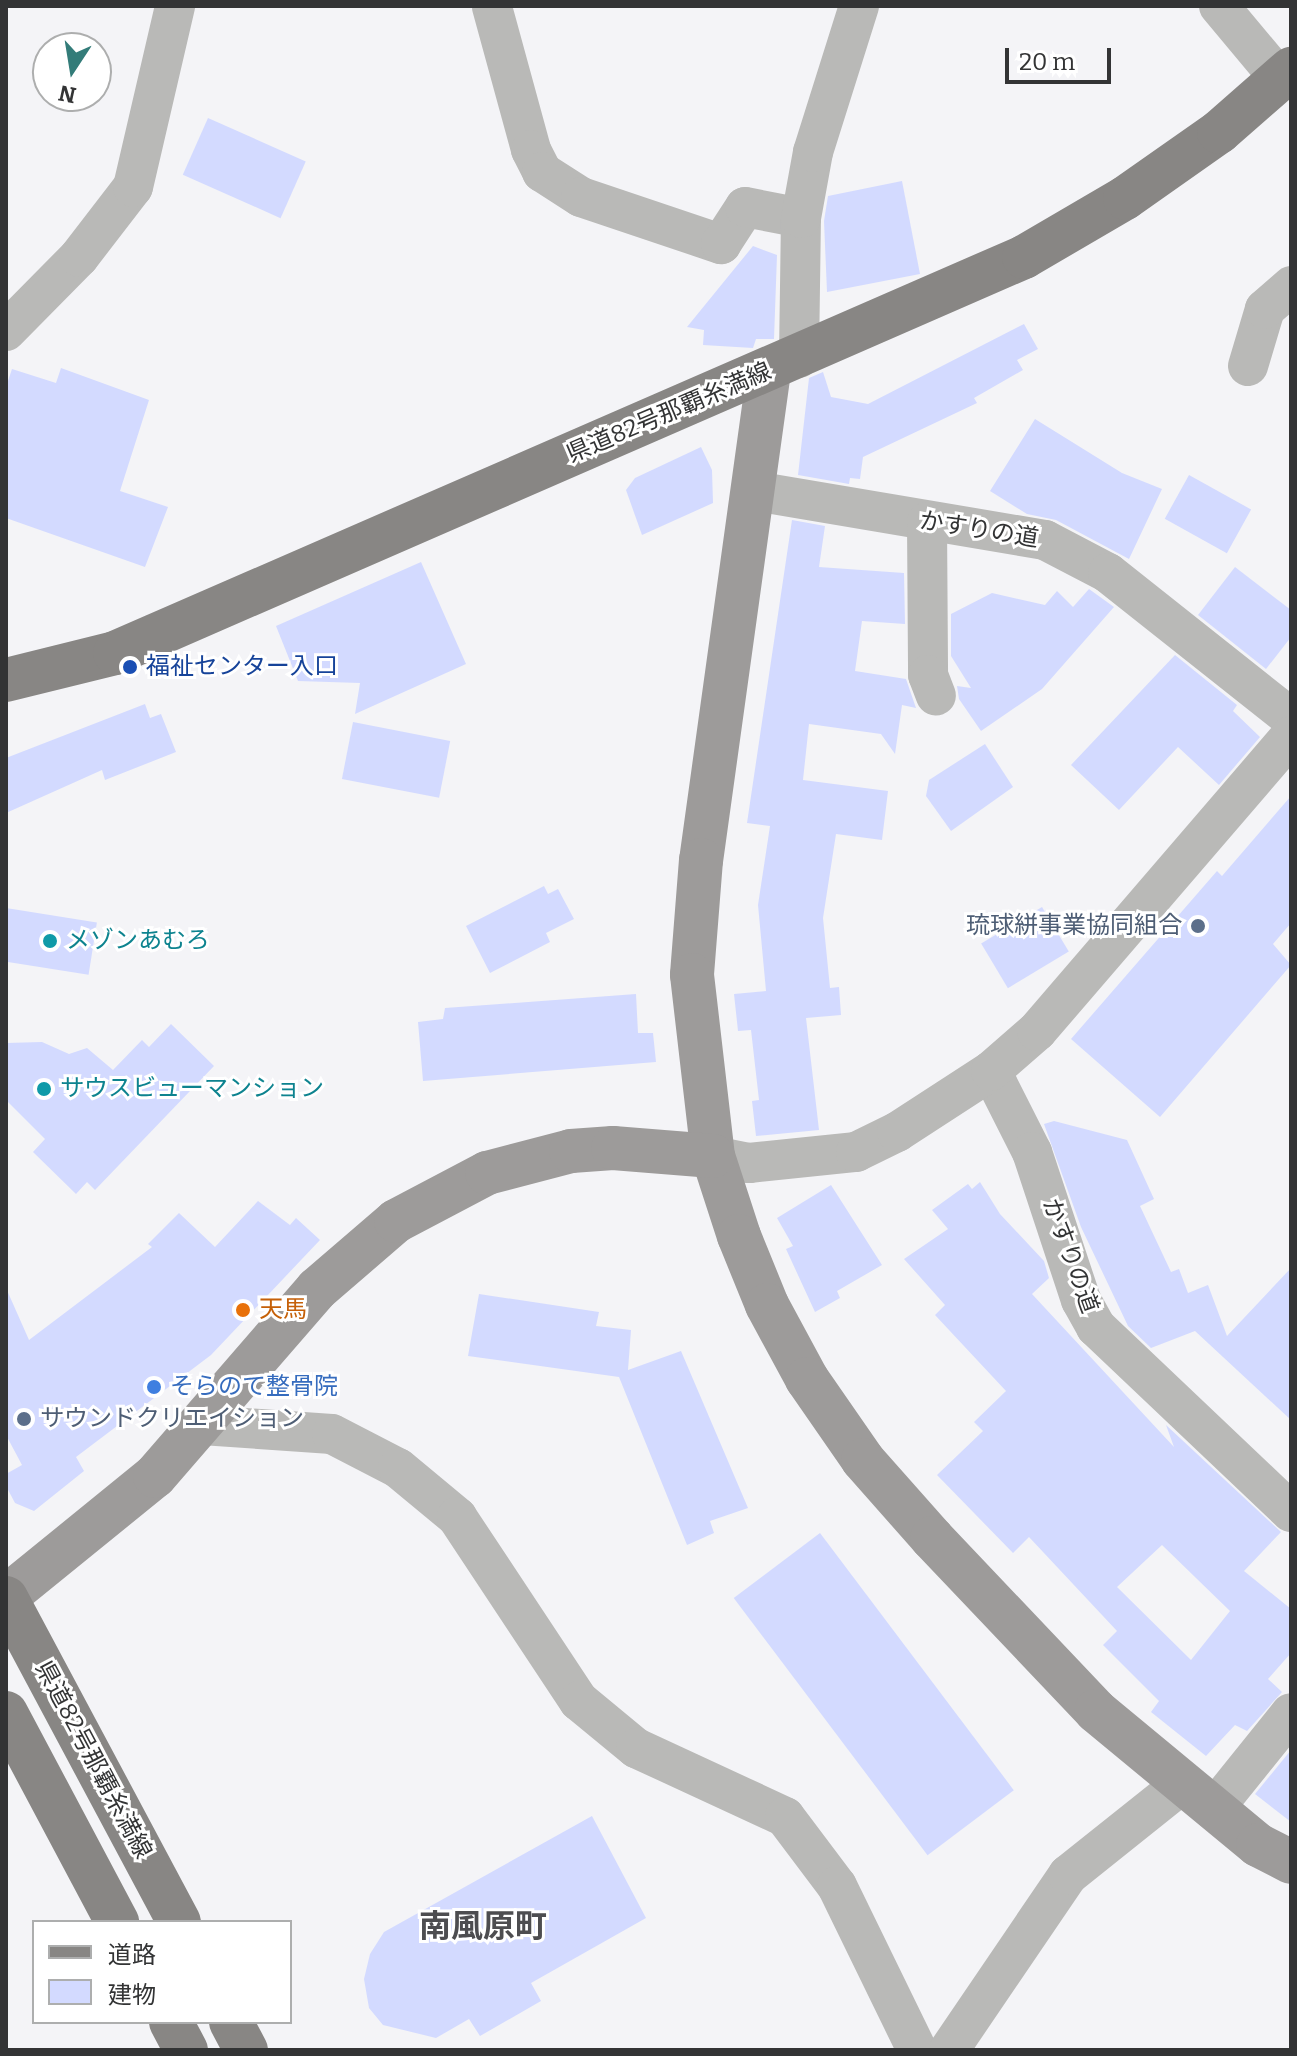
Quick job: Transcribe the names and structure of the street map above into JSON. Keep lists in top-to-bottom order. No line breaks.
{"streets":{"main road":["県道82号那覇糸満線"],"street":["かすりの道"]},"districts":["南風原町"],"places":["福祉センター入口","琉球絣事業協同組合","メゾンあむろ","サウスビューマンション","天馬","そらのて整骨院","サウンドクリエイション"],"legend":["道路","建物"],"scale_bar":"20 m","north":"bottom"}
